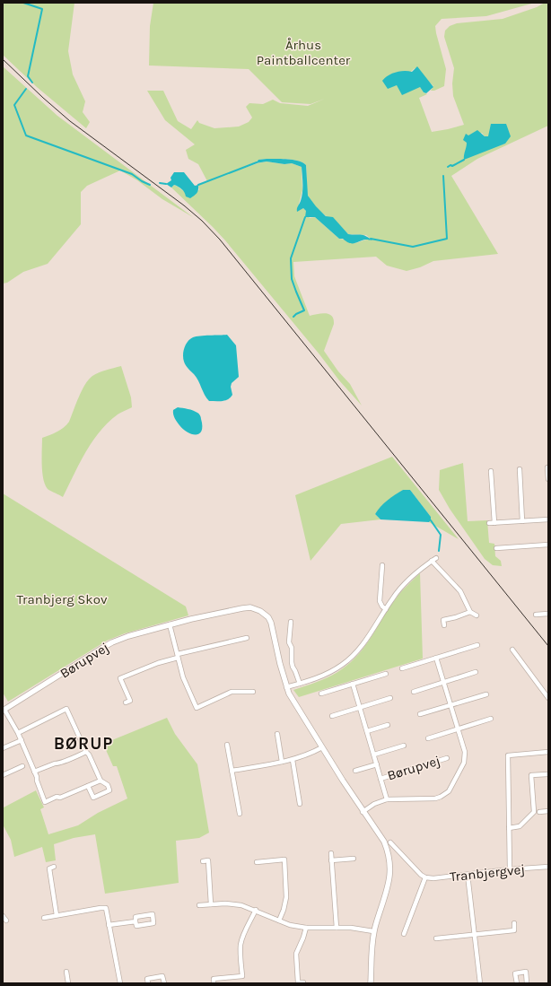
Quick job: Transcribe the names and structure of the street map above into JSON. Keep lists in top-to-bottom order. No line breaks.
{"streets":{"street":["Børupvej","Tranbjergvej"]},"districts":["BØRUP"],"parks":["Århus Paintballcenter","Tranbjerg Skov"]}
